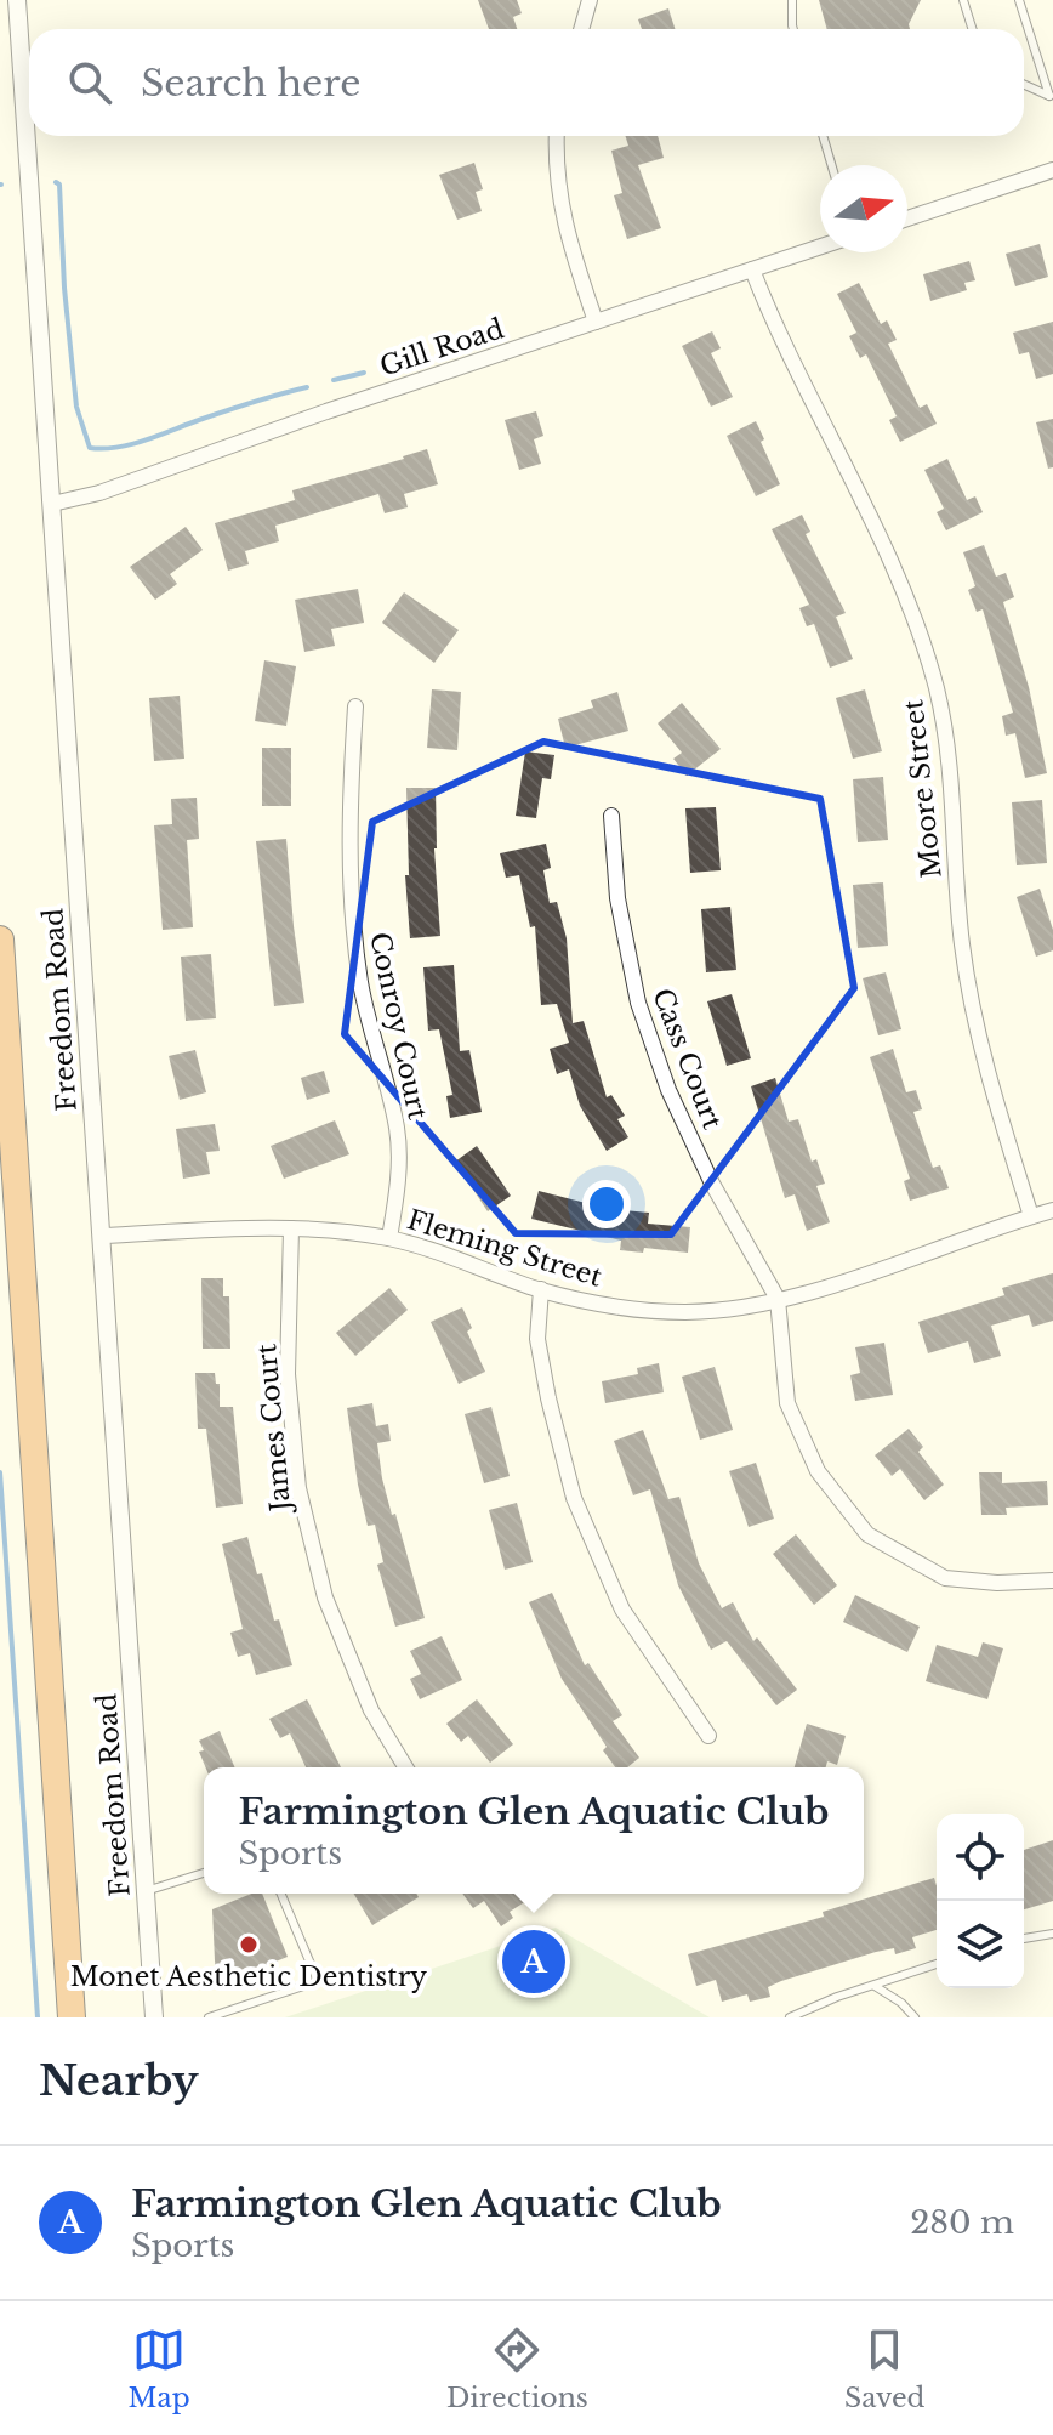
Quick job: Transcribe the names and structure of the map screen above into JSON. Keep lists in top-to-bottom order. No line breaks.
{"streets":{"street":["Gill Road","Moore Street","Freedom Road","Conroy Court","Cass Court","Fleming Street","James Court"]},"crossings":[["Gill Road","Moore Street"],["Gill Road","Freedom Road"],["Moore Street","Fleming Street"],["Freedom Road","Fleming Street"],["Conroy Court","Fleming Street"],["Cass Court","Fleming Street"],["Fleming Street","James Court"]],"places":["Monet Aesthetic Dentistry"],"north":"right","page":{"search":"Search here","popup":["Farmington Glen Aquatic Club","Sports"],"pins":"A","heading":"Nearby","list":[{"mark":"A","name":"Farmington Glen Aquatic Club","note":"Sports","value":"280 m"}],"nav":["Map","Directions","Saved"]}}
